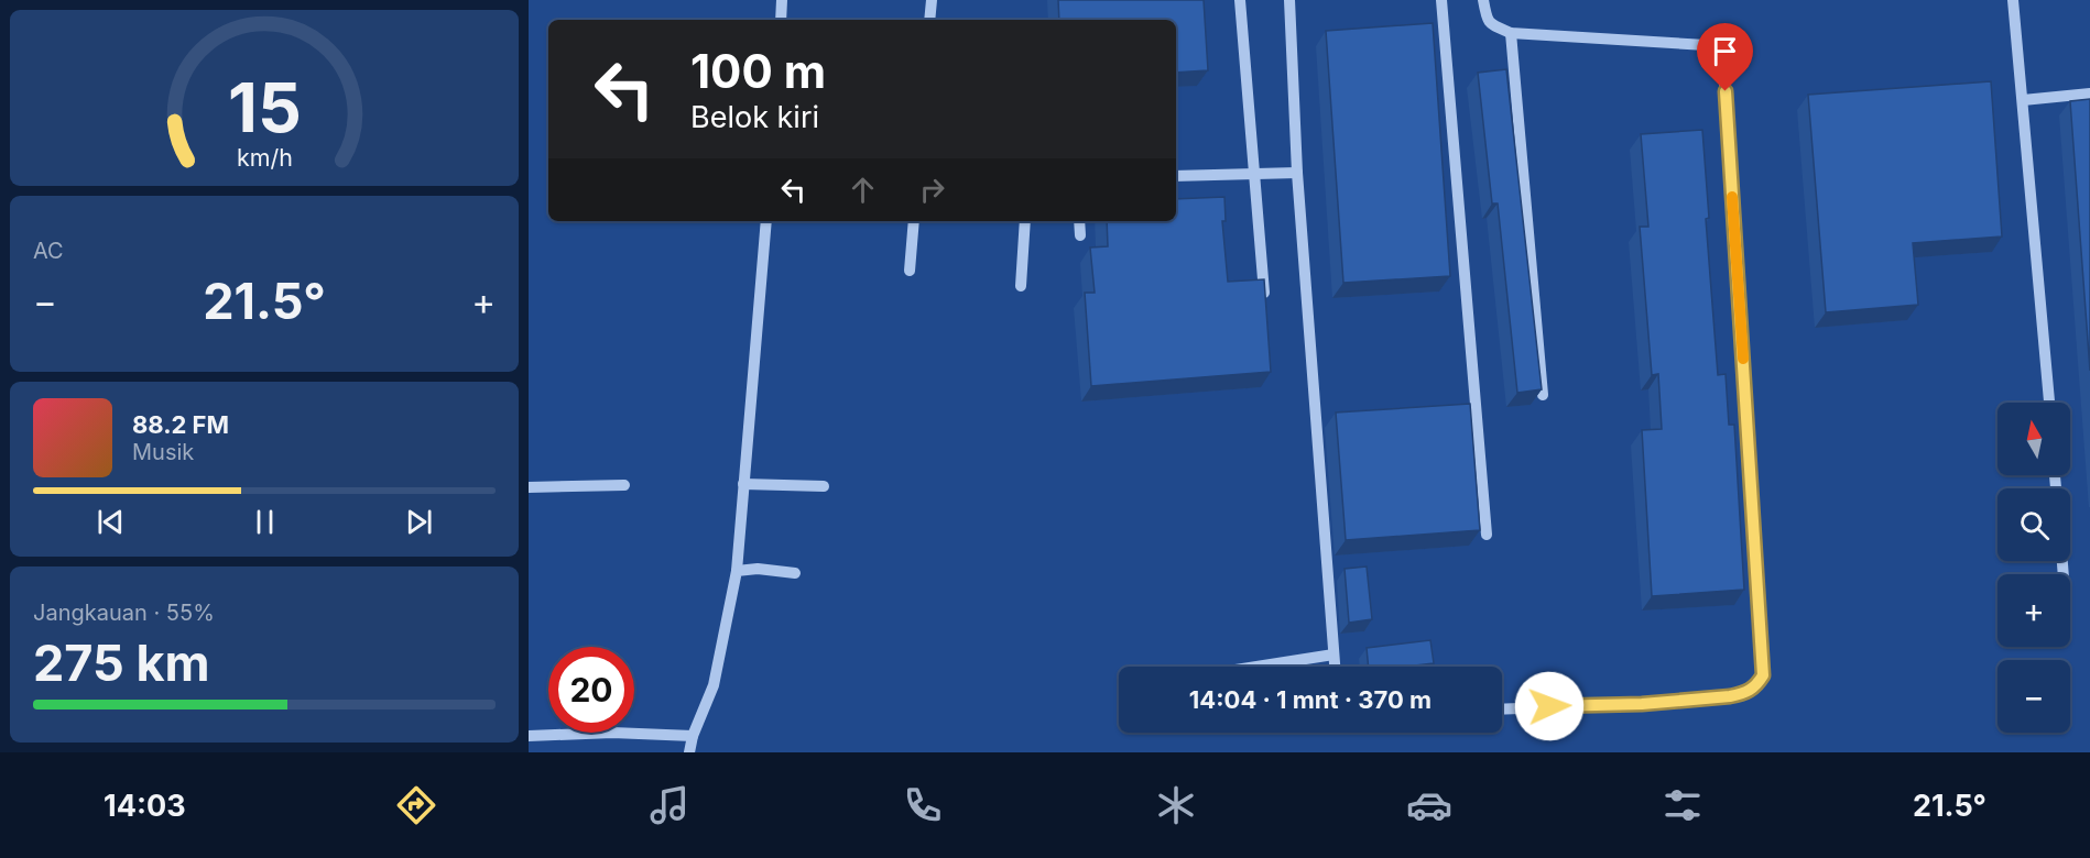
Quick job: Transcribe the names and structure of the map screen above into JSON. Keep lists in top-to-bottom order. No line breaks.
{"north":"top","page":{"turn":["100 m","Belok kiri"],"tile":["AC",["Jangkauan · 55%","275 km"]],"heat":["−","21.5°","+"],"song":["88.2 FM","Musik"],"map_buttons":["+","−"],"limit":"20","trip":"14:04 · 1 mnt · 370 m","tabs":["14:03","21.5°"],"gauge":["15","km/h"]}}
